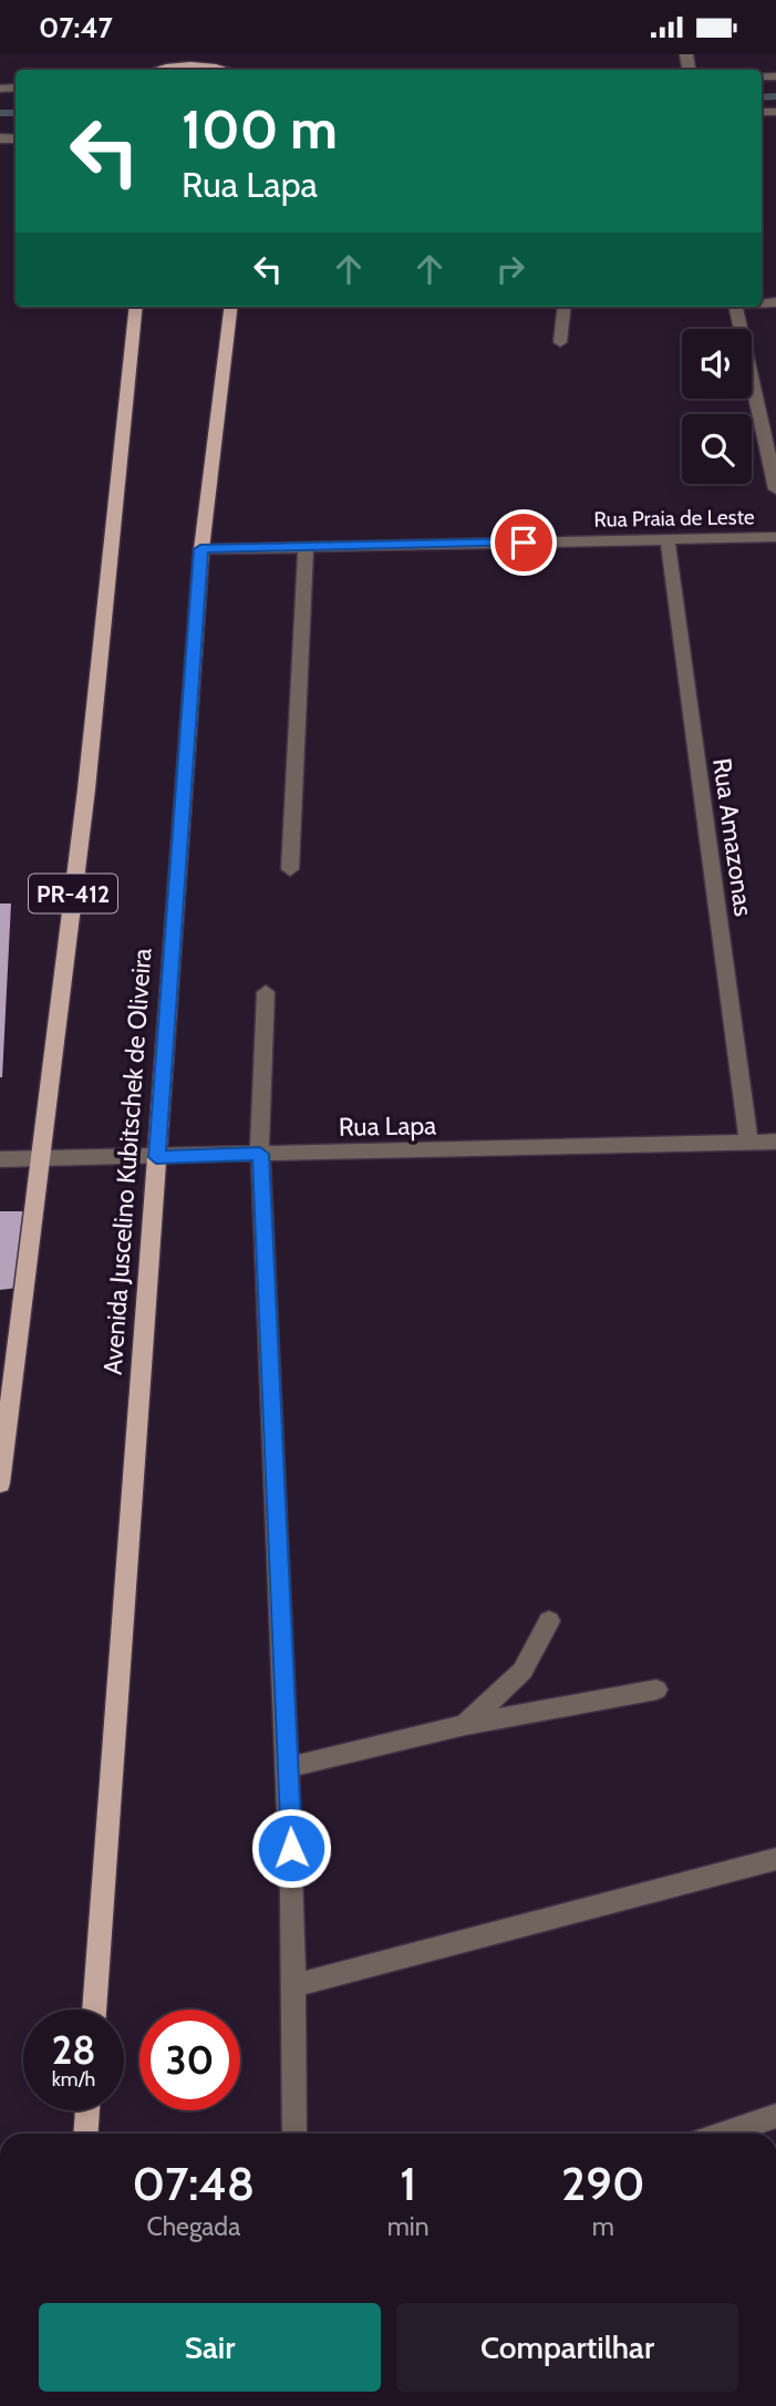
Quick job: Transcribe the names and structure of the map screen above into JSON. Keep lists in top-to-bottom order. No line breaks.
{"streets":{"main road":["PR-412","Avenida Juscelino Kubitschek de Oliveira"],"street":["Rua Praia de Leste","Rua Amazonas","Rua Lapa"]},"crossings":[["Rua Praia de Leste","Rua Amazonas"],["Rua Praia de Leste","Avenida Juscelino Kubitschek de Oliveira"],["Rua Amazonas","Rua Lapa"],["PR-412","Rua Lapa"],["Rua Lapa","Avenida Juscelino Kubitschek de Oliveira"]],"page":{"status":"07:47","turn":["100 m","Rua Lapa"],"speed":"28 km/h","limit":"30","eta":["07:48","Chegada","1","min","290","m"],"buttons":["Sair","Compartilhar"]}}
